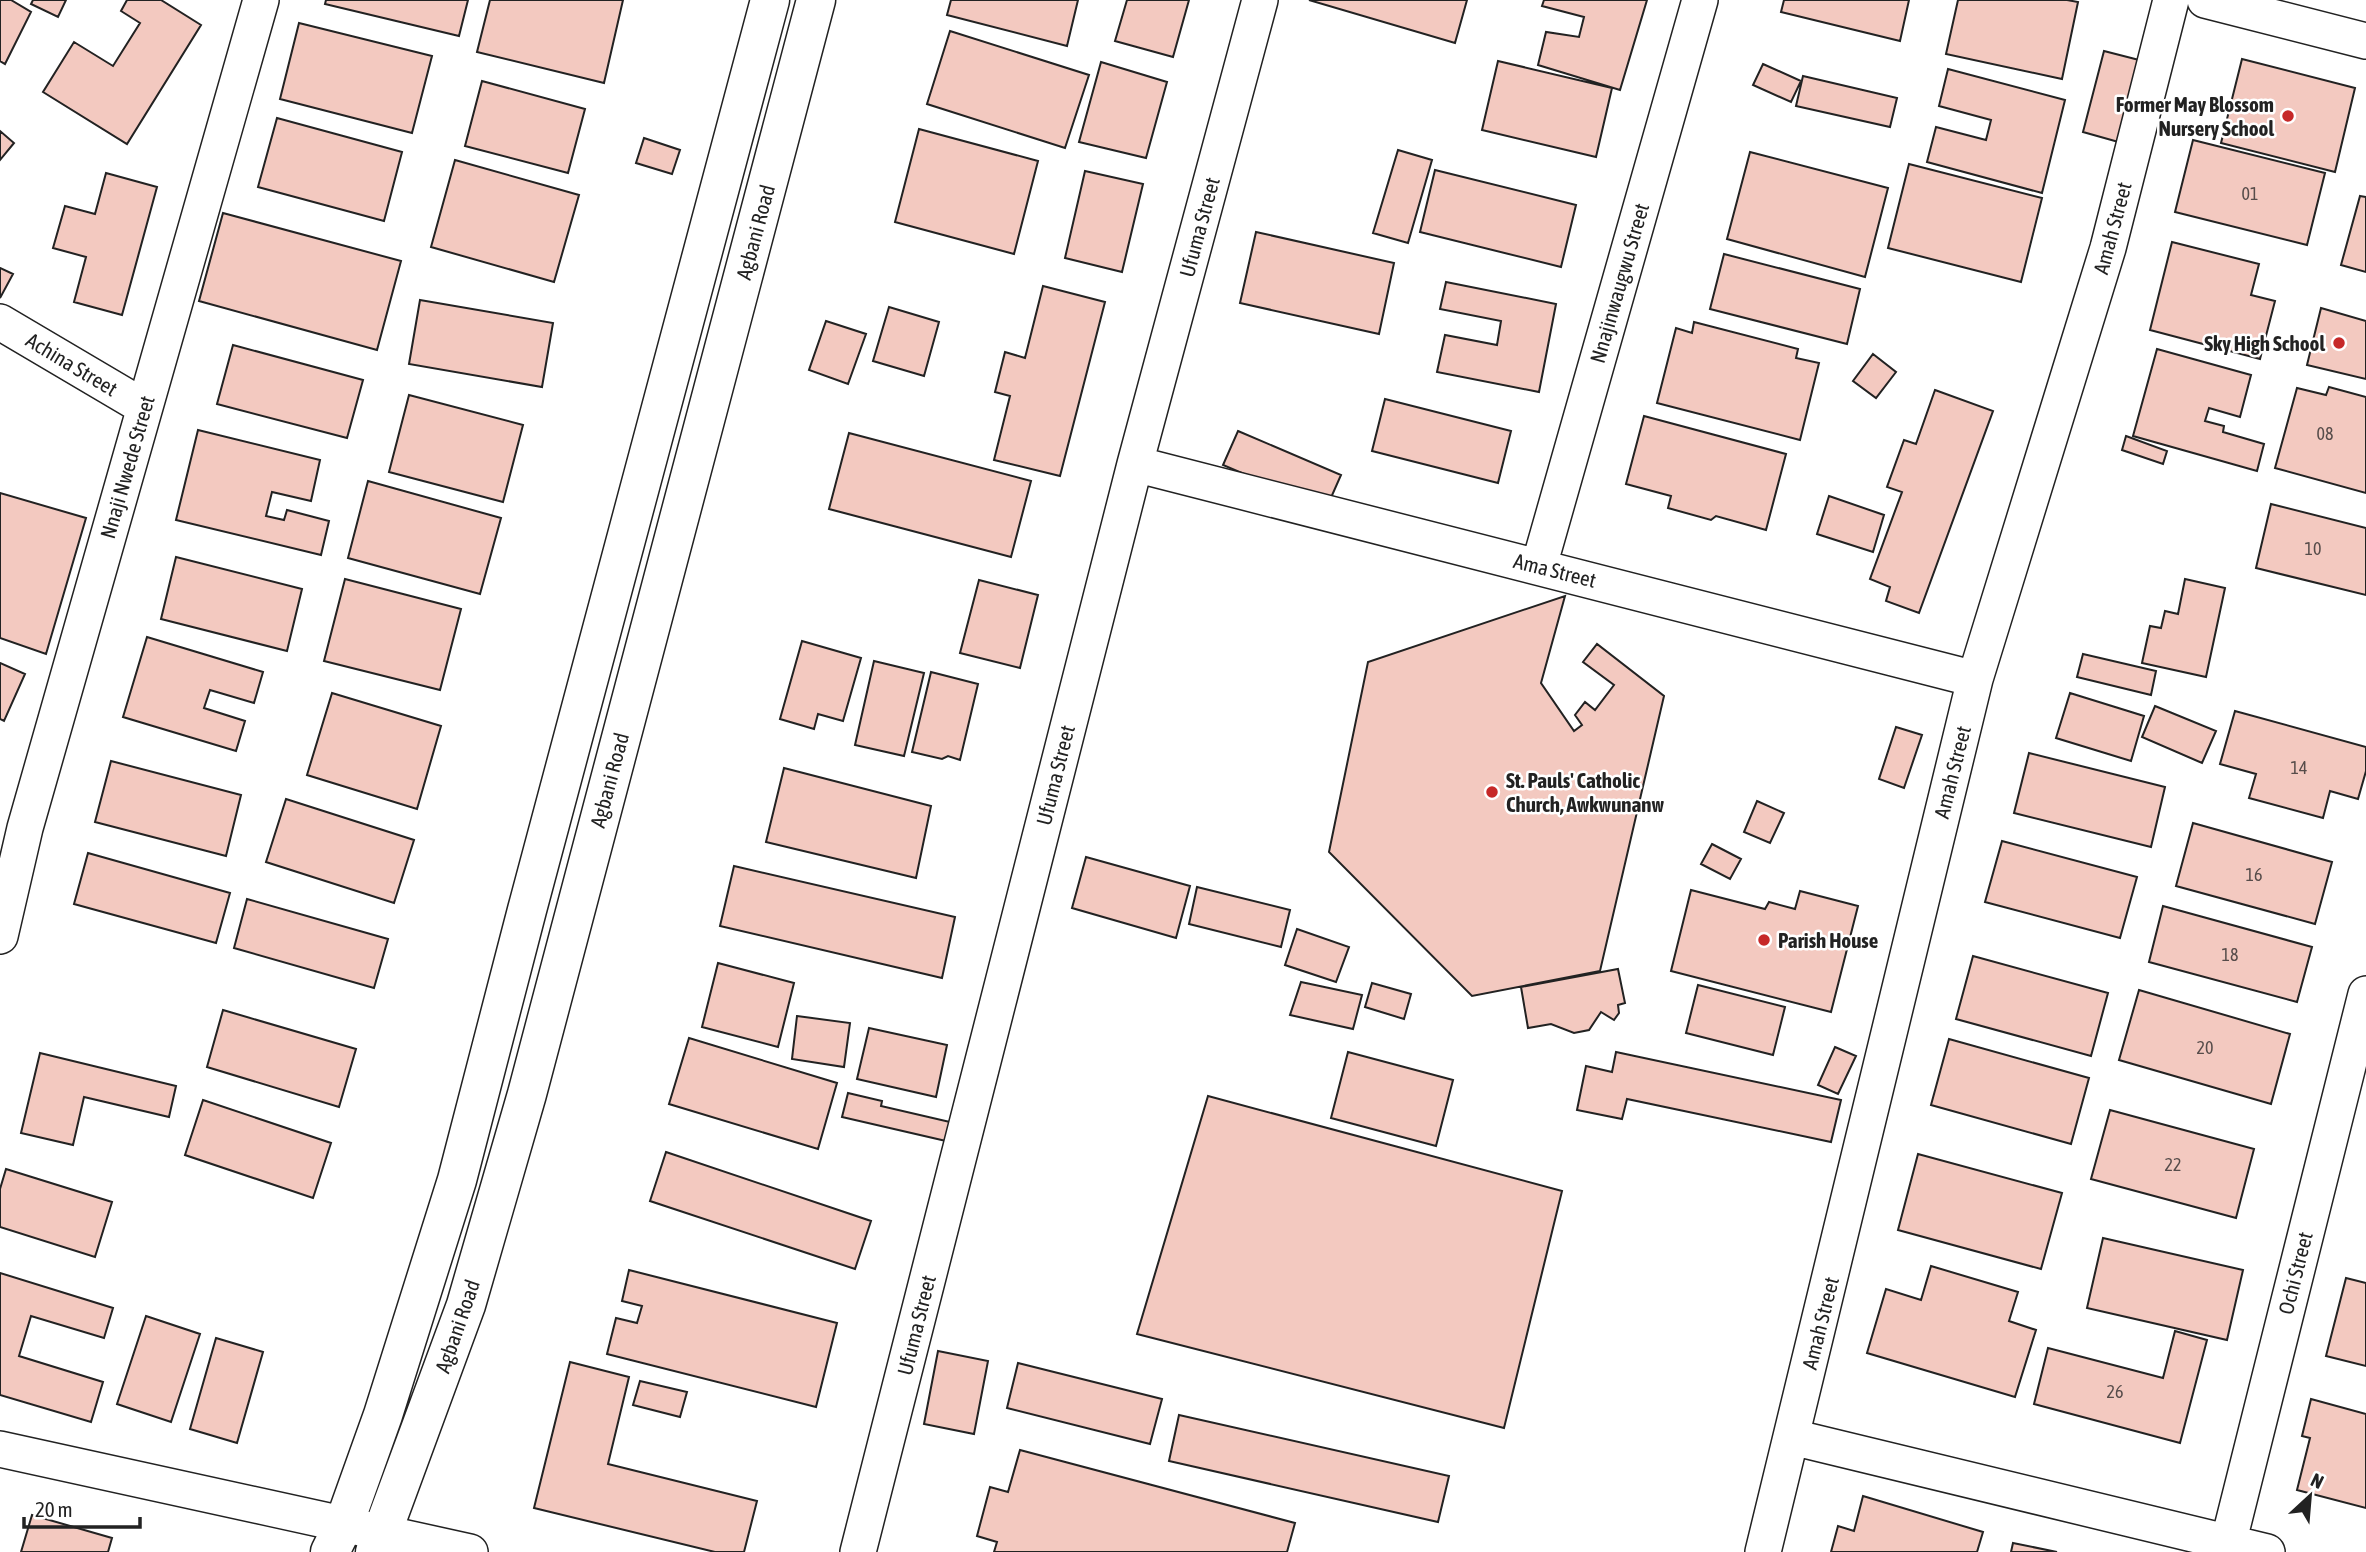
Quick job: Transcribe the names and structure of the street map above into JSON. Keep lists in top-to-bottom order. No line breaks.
{"streets":{"main road":["Agbani Road"],"street":["Ufuma Street","Amah Street","Nnajinwaugwu Street","Achina Street","Nnaji Nwede Street","Ama Street","Ochi Street"]},"crossings":[["Ufuma Street","Ama Street"],["Amah Street","Ama Street"],["Nnajinwaugwu Street","Ama Street"],["Achina Street","Nnaji Nwede Street"]],"places":["Former May Blossom Nursery School","Sky High School","St. Pauls' Catholic Church, Awkwunanw","Parish House"],"house_numbers":["01","08","10","14","16","18","20","22","26"],"scale_bar":"20 m","north":"top right"}
